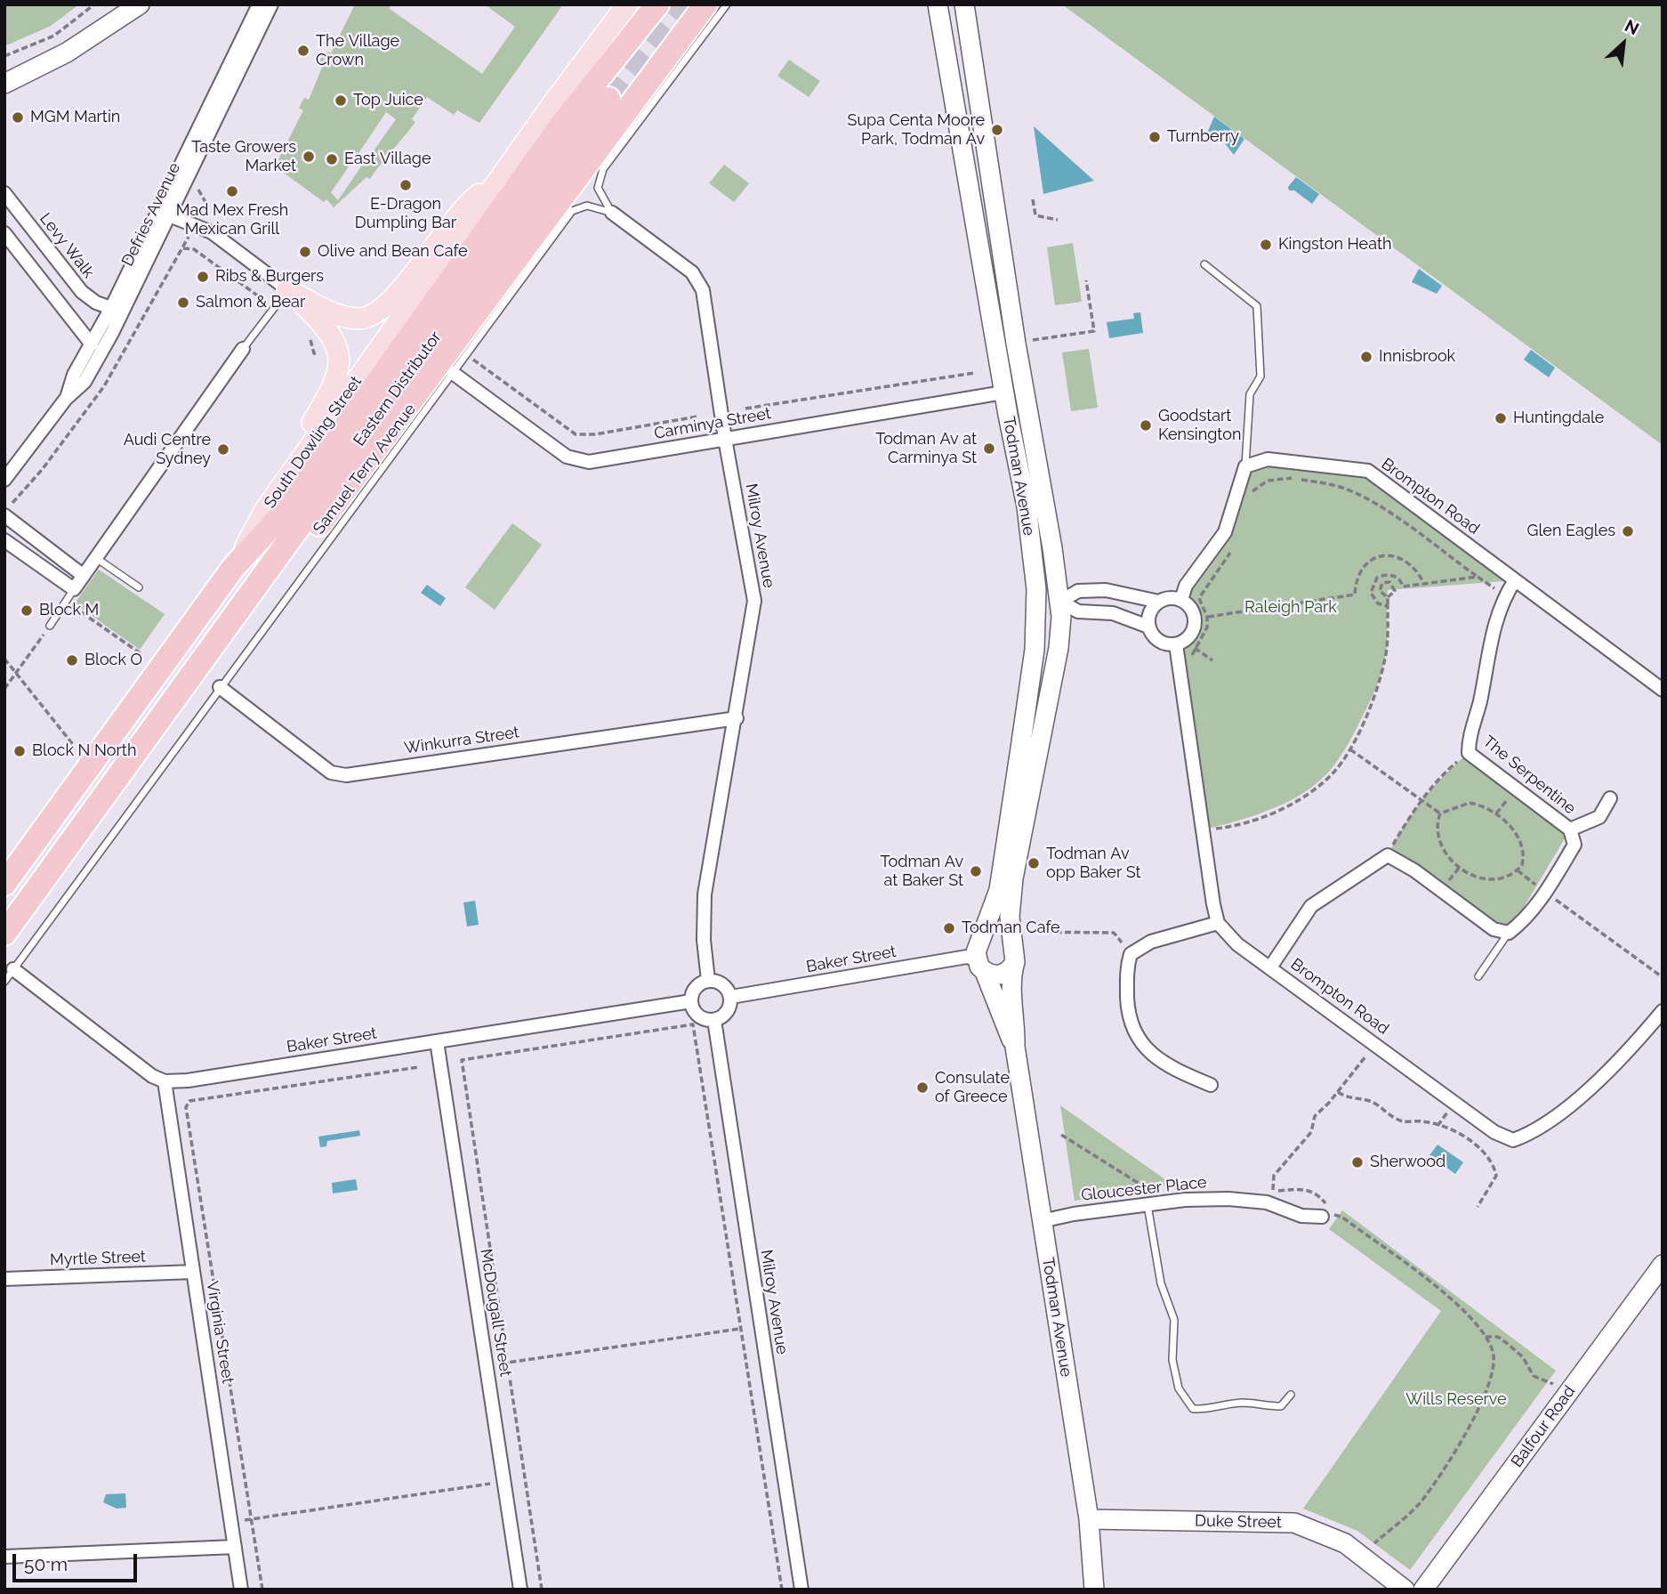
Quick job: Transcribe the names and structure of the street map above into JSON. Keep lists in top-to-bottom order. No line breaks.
{"streets":{"highway":["Eastern Distributor","South Dowling Street"],"main road":["Todman Avenue","Balfour Road","Duke Street"],"street":["Defries Avenue","Levy Walk","Carminya Street","Brompton Road","Milroy Avenue","Winkurra Street","The Serpentine","Baker Street","Gloucester Place","Myrtle Street","McDougall Street","Virginia Street"],"lane":["Samuel Terry Avenue"]},"crossings":[["Defries Avenue","Levy Walk"],["Eastern Distributor","South Dowling Street"],["Carminya Street","Samuel Terry Avenue"],["Carminya Street","Todman Avenue"],["Carminya Street","Milroy Avenue"],["Samuel Terry Avenue","Milroy Avenue"],["Samuel Terry Avenue","Winkurra Street"],["Todman Avenue","Baker Street"],["Todman Avenue","Gloucester Place"],["Todman Avenue","Duke Street"],["Brompton Road","The Serpentine"],["Milroy Avenue","Winkurra Street"],["Milroy Avenue","Baker Street"],["Baker Street","McDougall Street"],["Baker Street","Virginia Street"],["Myrtle Street","Virginia Street"]],"parks":["Raleigh Park","Wills Reserve"],"places":["The Village Crown","Top Juice","MGM Martin","Supa Centa Moore Park, Todman Av","Turnberry","Taste Growers Market","East Village","E-Dragon Dumpling Bar","Mad Mex Fresh Mexican Grill","Kingston Heath","Olive and Bean Cafe","Ribs & Burgers","Salmon & Bear","Innisbrook","Huntingdale","Goodstart Kensington","Todman Av at Carminya St","Audi Centre Sydney","Glen Eagles","Block M","Block O","Block N North","Todman Av opp Baker St","Todman Av at Baker St","Todman Cafe","Consulate of Greece","Sherwood"],"scale_bar":"50 m","north":"top right"}
